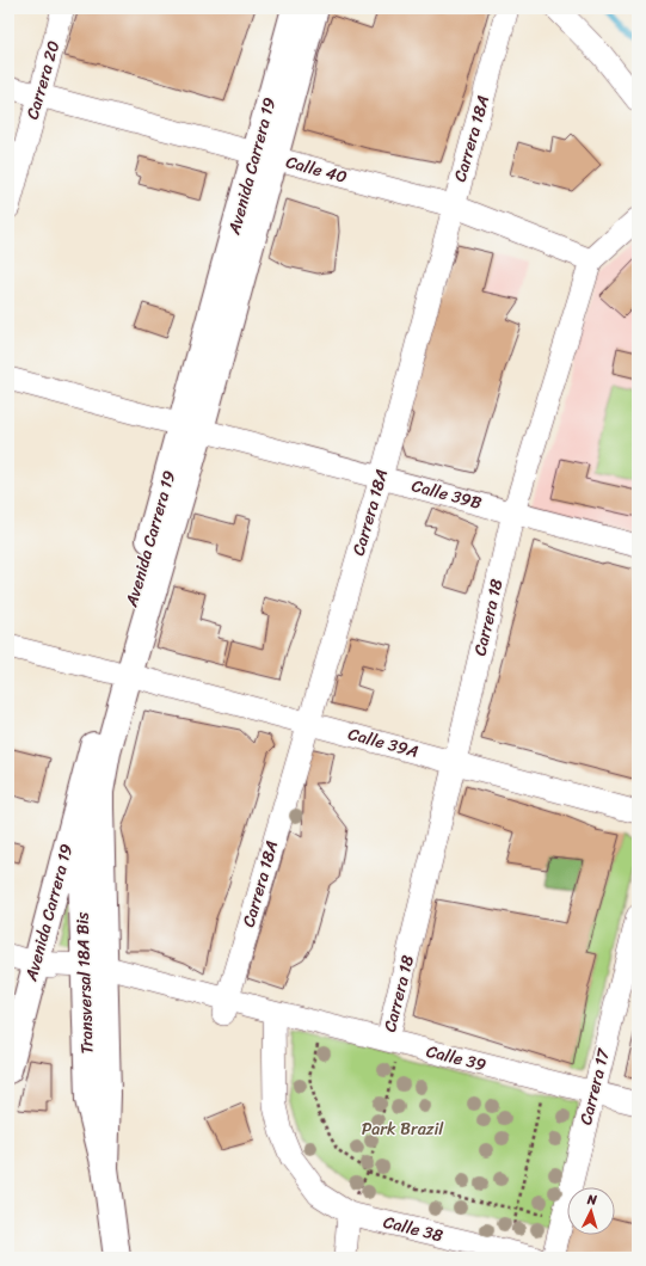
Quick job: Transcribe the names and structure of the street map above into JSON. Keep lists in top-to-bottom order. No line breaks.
{"streets":{"main road":["Avenida Carrera 19","Transversal 18A Bis"],"street":["Carrera 20","Carrera 18A","Calle 40","Calle 39B","Carrera 18","Calle 39A","Calle 39","Carrera 17","Calle 38"]},"crossings":[["Carrera 20","Calle 40"],["Carrera 18A","Calle 40"],["Carrera 18A","Calle 39B"],["Carrera 18A","Calle 39A"],["Carrera 18A","Calle 39"],["Avenida Carrera 19","Calle 40"],["Avenida Carrera 19","Calle 39B"],["Avenida Carrera 19","Calle 39A"],["Avenida Carrera 19","Transversal 18A Bis"],["Avenida Carrera 19","Calle 39"],["Calle 40","Carrera 18"],["Calle 39B","Carrera 18"],["Carrera 18","Calle 39A"],["Carrera 18","Calle 39"],["Transversal 18A Bis","Calle 39"],["Calle 39","Carrera 17"],["Calle 39","Calle 38"]],"parks":["Park Brazil"],"north":"top"}
